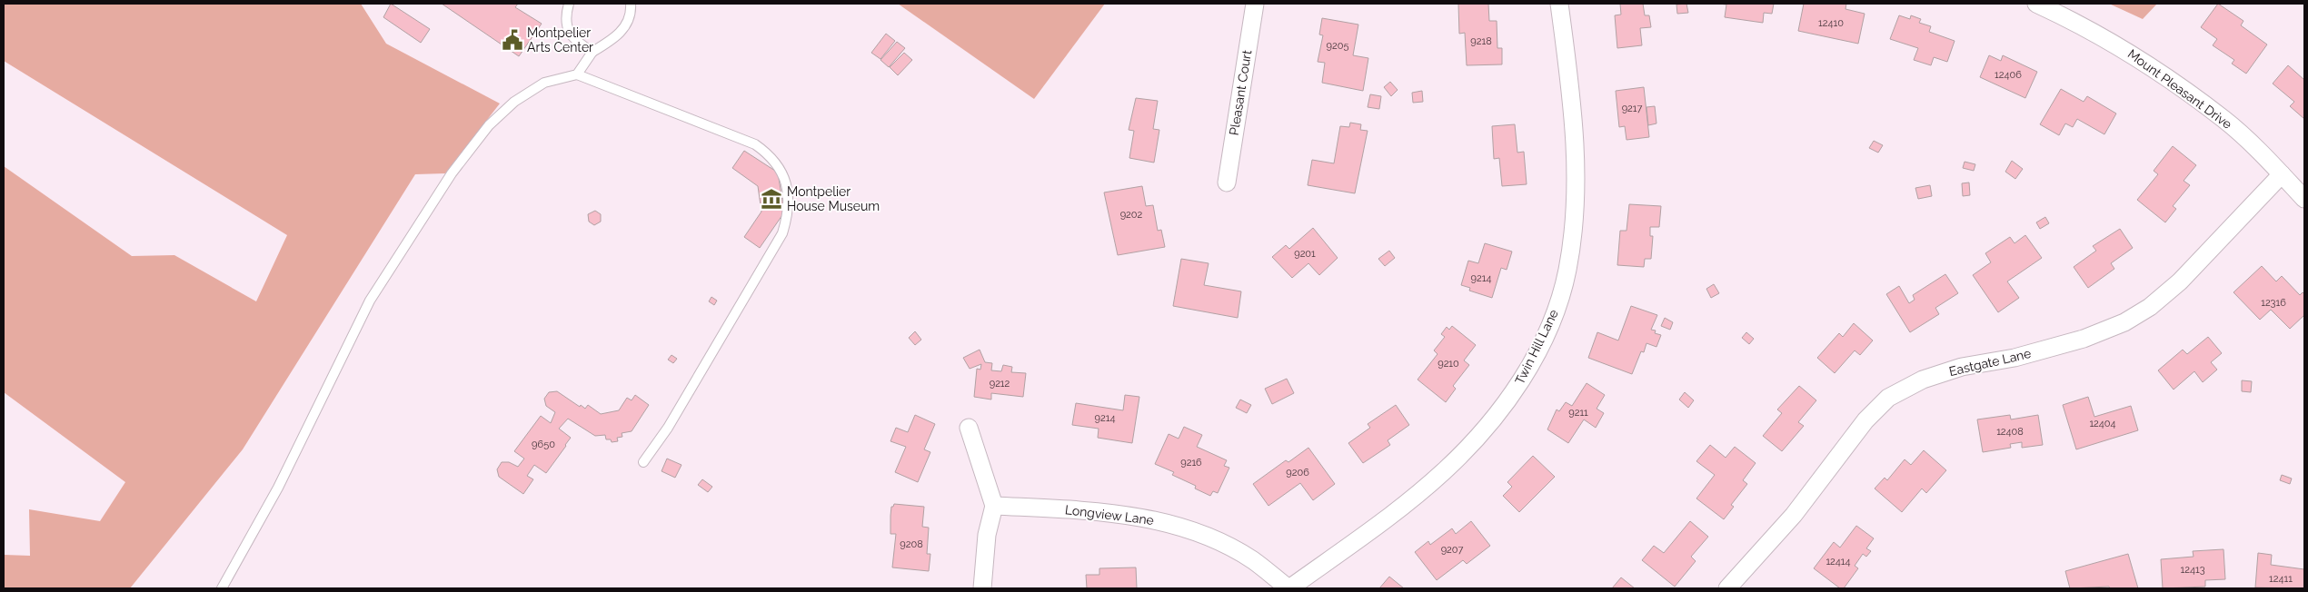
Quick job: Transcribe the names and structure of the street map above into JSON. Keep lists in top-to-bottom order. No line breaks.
{"streets":{"street":["Mount Pleasant Drive","Pleasant Court","Twin Hill Lane","Eastgate Lane","Longview Lane"]},"crossings":[["Mount Pleasant Drive","Eastgate Lane"],["Twin Hill Lane","Longview Lane"]],"places":{"public building":["Montpelier Arts Center"],"museum":["Montpelier House Museum"]},"house_numbers":["12410","9218","9205","12406","9217","9202","9201","9214","12316","9210","9212","9211","9214","12404","12408","9650","9216","9206","9208","9207","12414","12413","12411"]}
